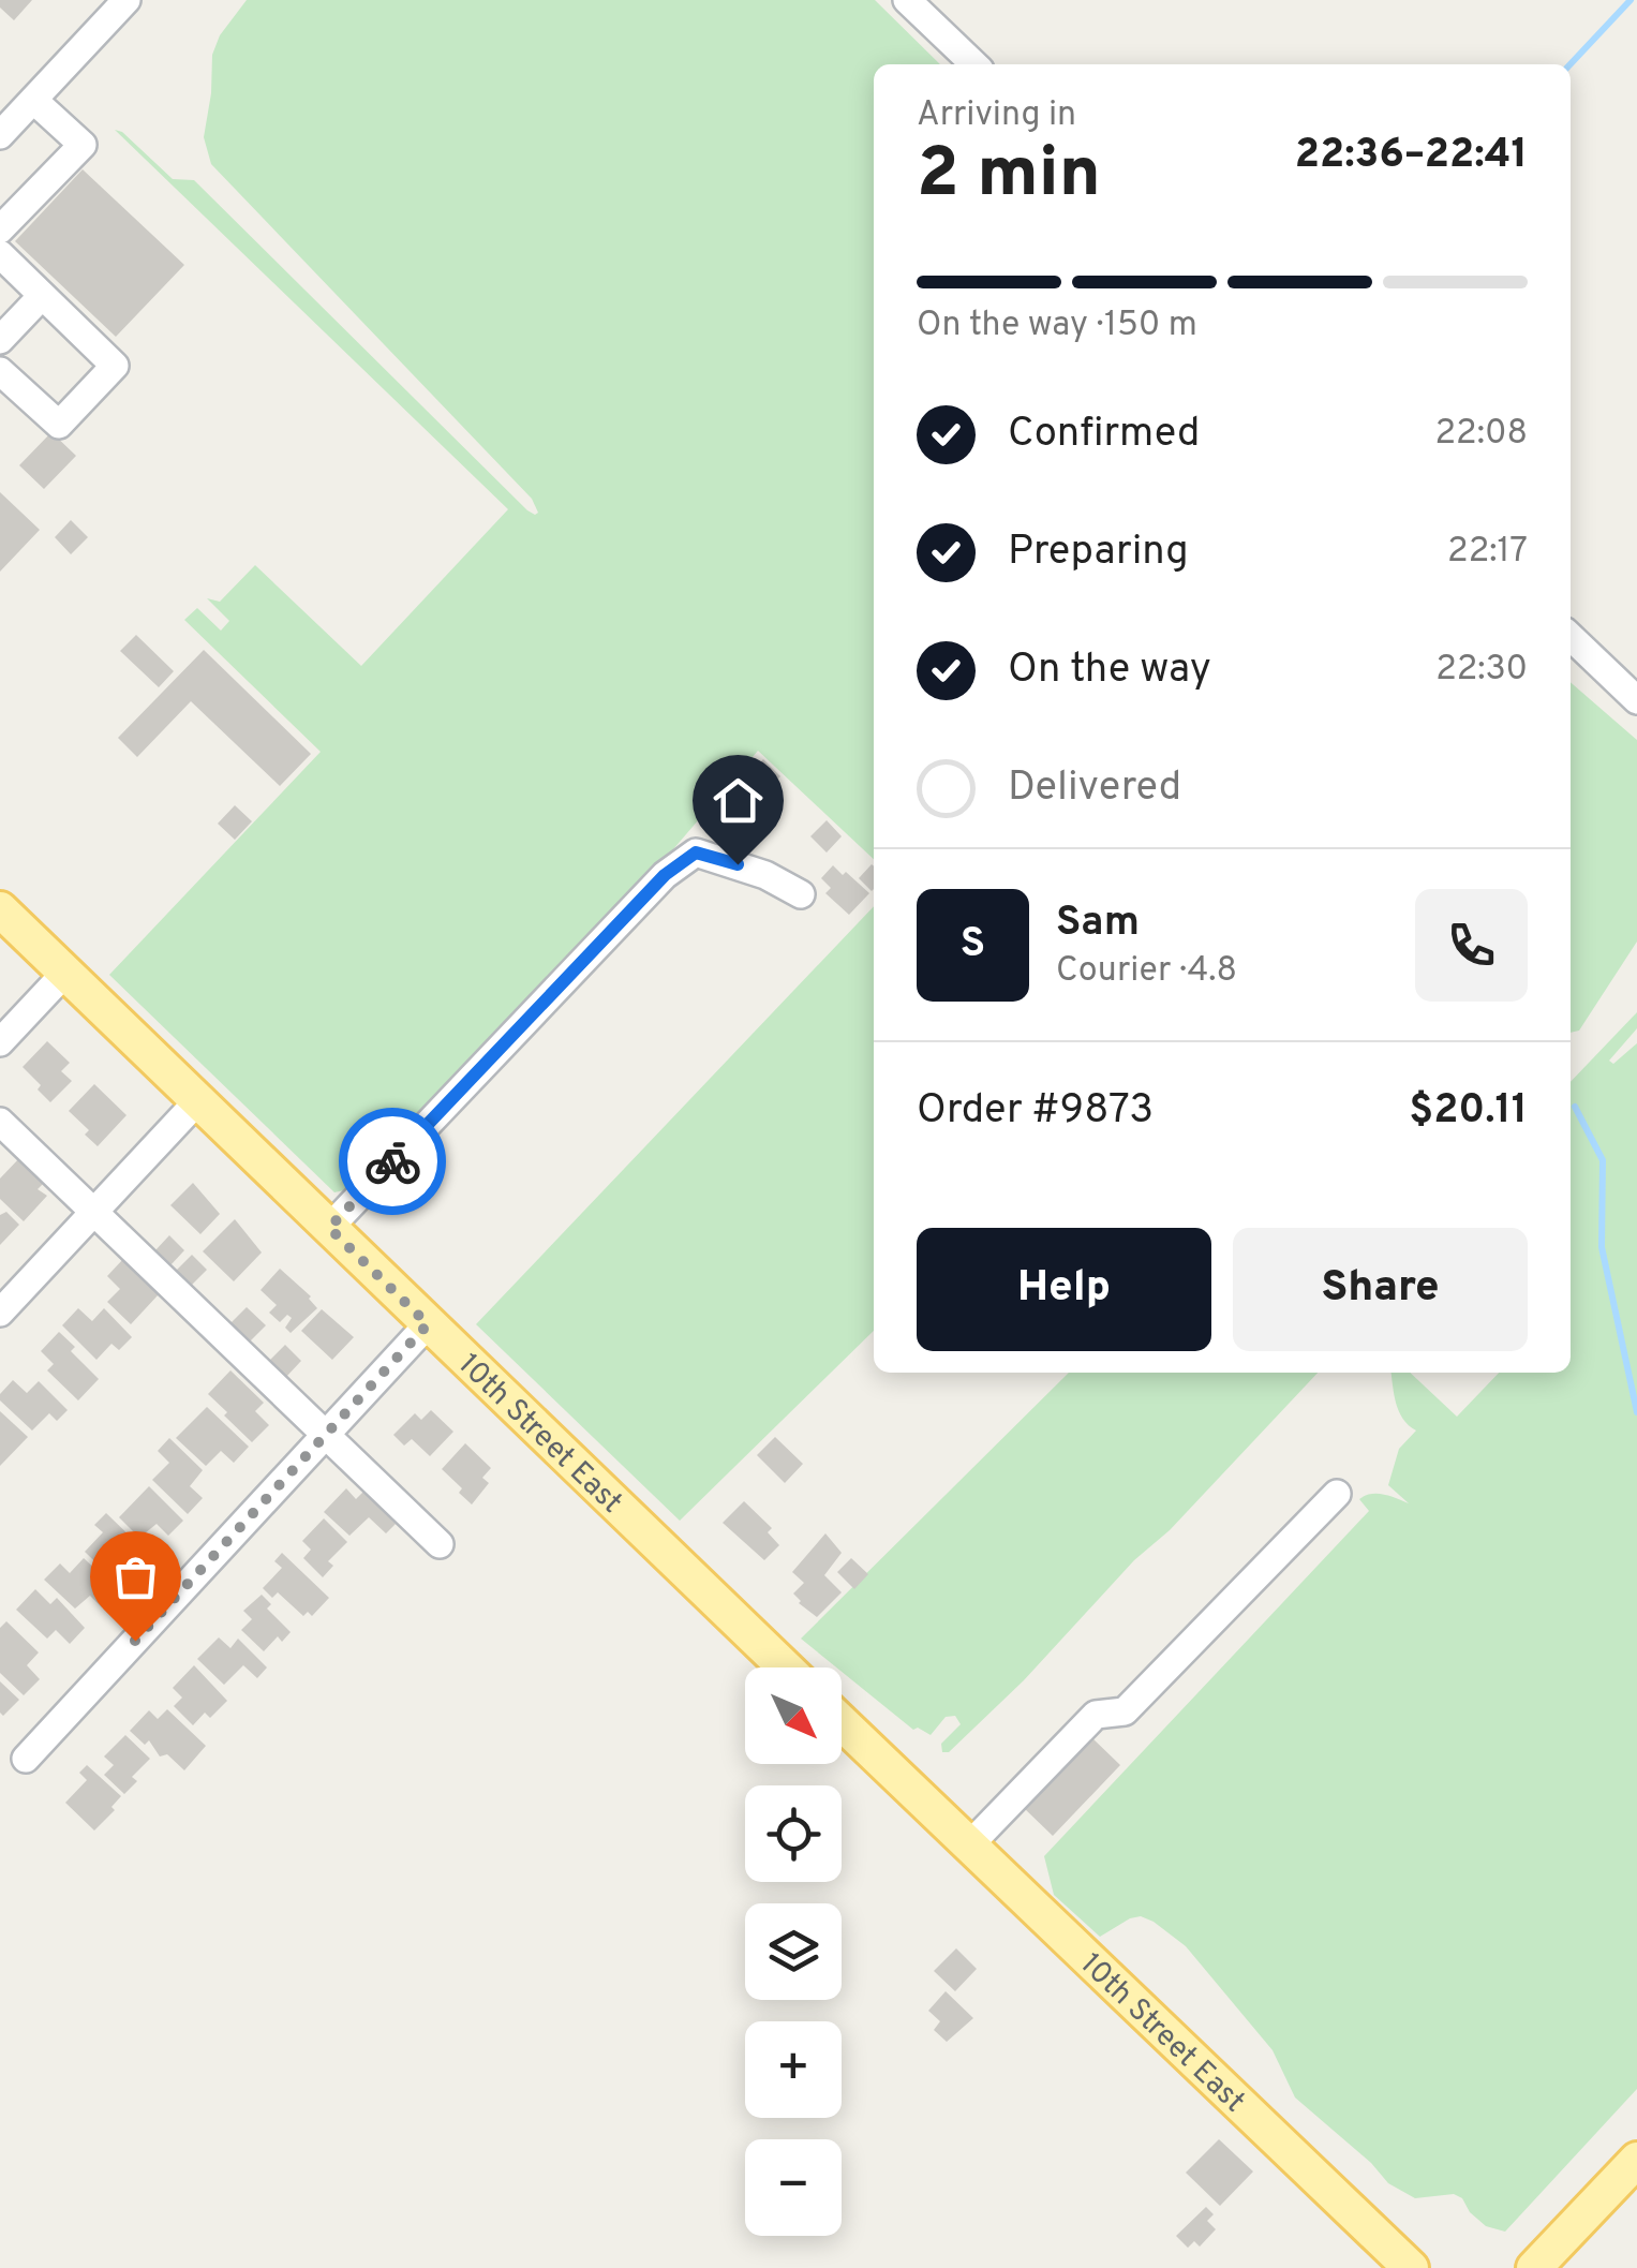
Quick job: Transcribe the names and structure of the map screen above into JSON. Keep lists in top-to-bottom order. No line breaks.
{"streets":{"main road":["10th Street East"]},"north":"bottom right","page":{"heading":["2 min","Arriving in","22:36–22:41"],"panel":["Sam","Courier · 4.8","Order #9873","$20.11"],"bar":"On the way · 150 m","list":[["Confirmed","22:08"],["Preparing","22:17"],["On the way","22:30"],"Delivered"],"round":"S","buttons":["Help","Share"],"map_buttons":["+","−"]}}
